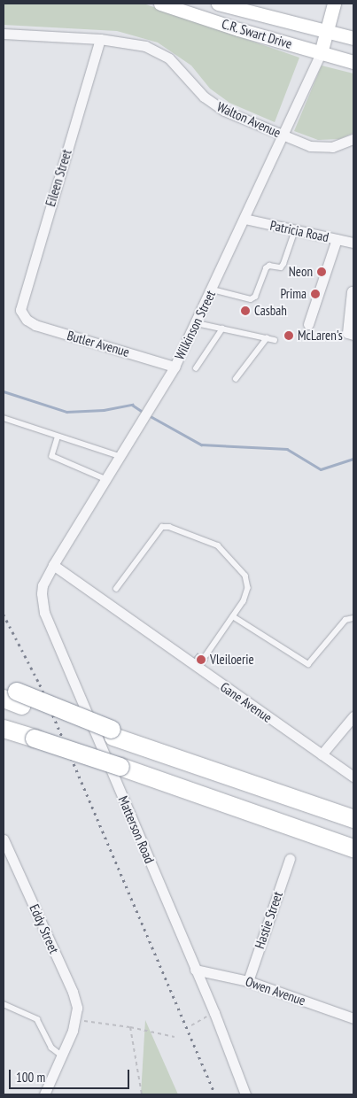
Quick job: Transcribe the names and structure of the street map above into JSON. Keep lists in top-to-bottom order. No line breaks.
{"streets":{"street":["C.R. Swart Drive","Walton Avenue","Eileen Street","Patricia Road","Wilkinson Street","Butler Avenue","Gane Avenue","Matterson Road","Hastie Street","Eddy Street","Owen Avenue"]},"crossings":[["C.R. Swart Drive","Wilkinson Street"],["Walton Avenue","Eileen Street"],["Walton Avenue","Wilkinson Street"],["Eileen Street","Butler Avenue"],["Patricia Road","Wilkinson Street"],["Wilkinson Street","Butler Avenue"],["Wilkinson Street","Gane Avenue"],["Wilkinson Street","Matterson Road"],["Gane Avenue","Matterson Road"],["Matterson Road","Owen Avenue"],["Hastie Street","Owen Avenue"]],"places":["Neon","Prima","Casbah","McLaren's","Vleiloerie"],"scale_bar":"100 m"}
